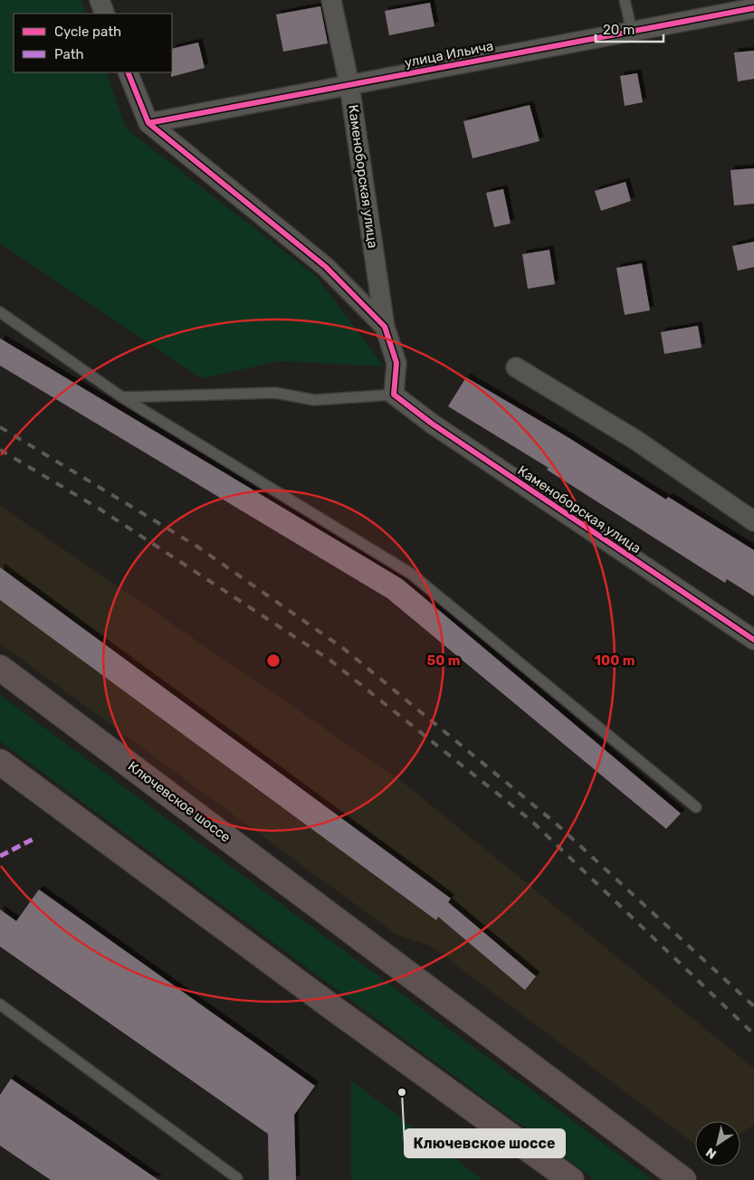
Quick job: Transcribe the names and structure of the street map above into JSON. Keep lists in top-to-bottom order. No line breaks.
{"streets":{"main road":["Ключевское шоссе"],"street":["улица Ильича","Каменоборская улица"]},"crossings":[["улица Ильича","Каменоборская улица"]],"places":["Ключевское шоссе"],"legend":["Cycle path","Path"],"scale_bar":"20 m","north":"bottom left","rings":["50 m","100 m"]}
